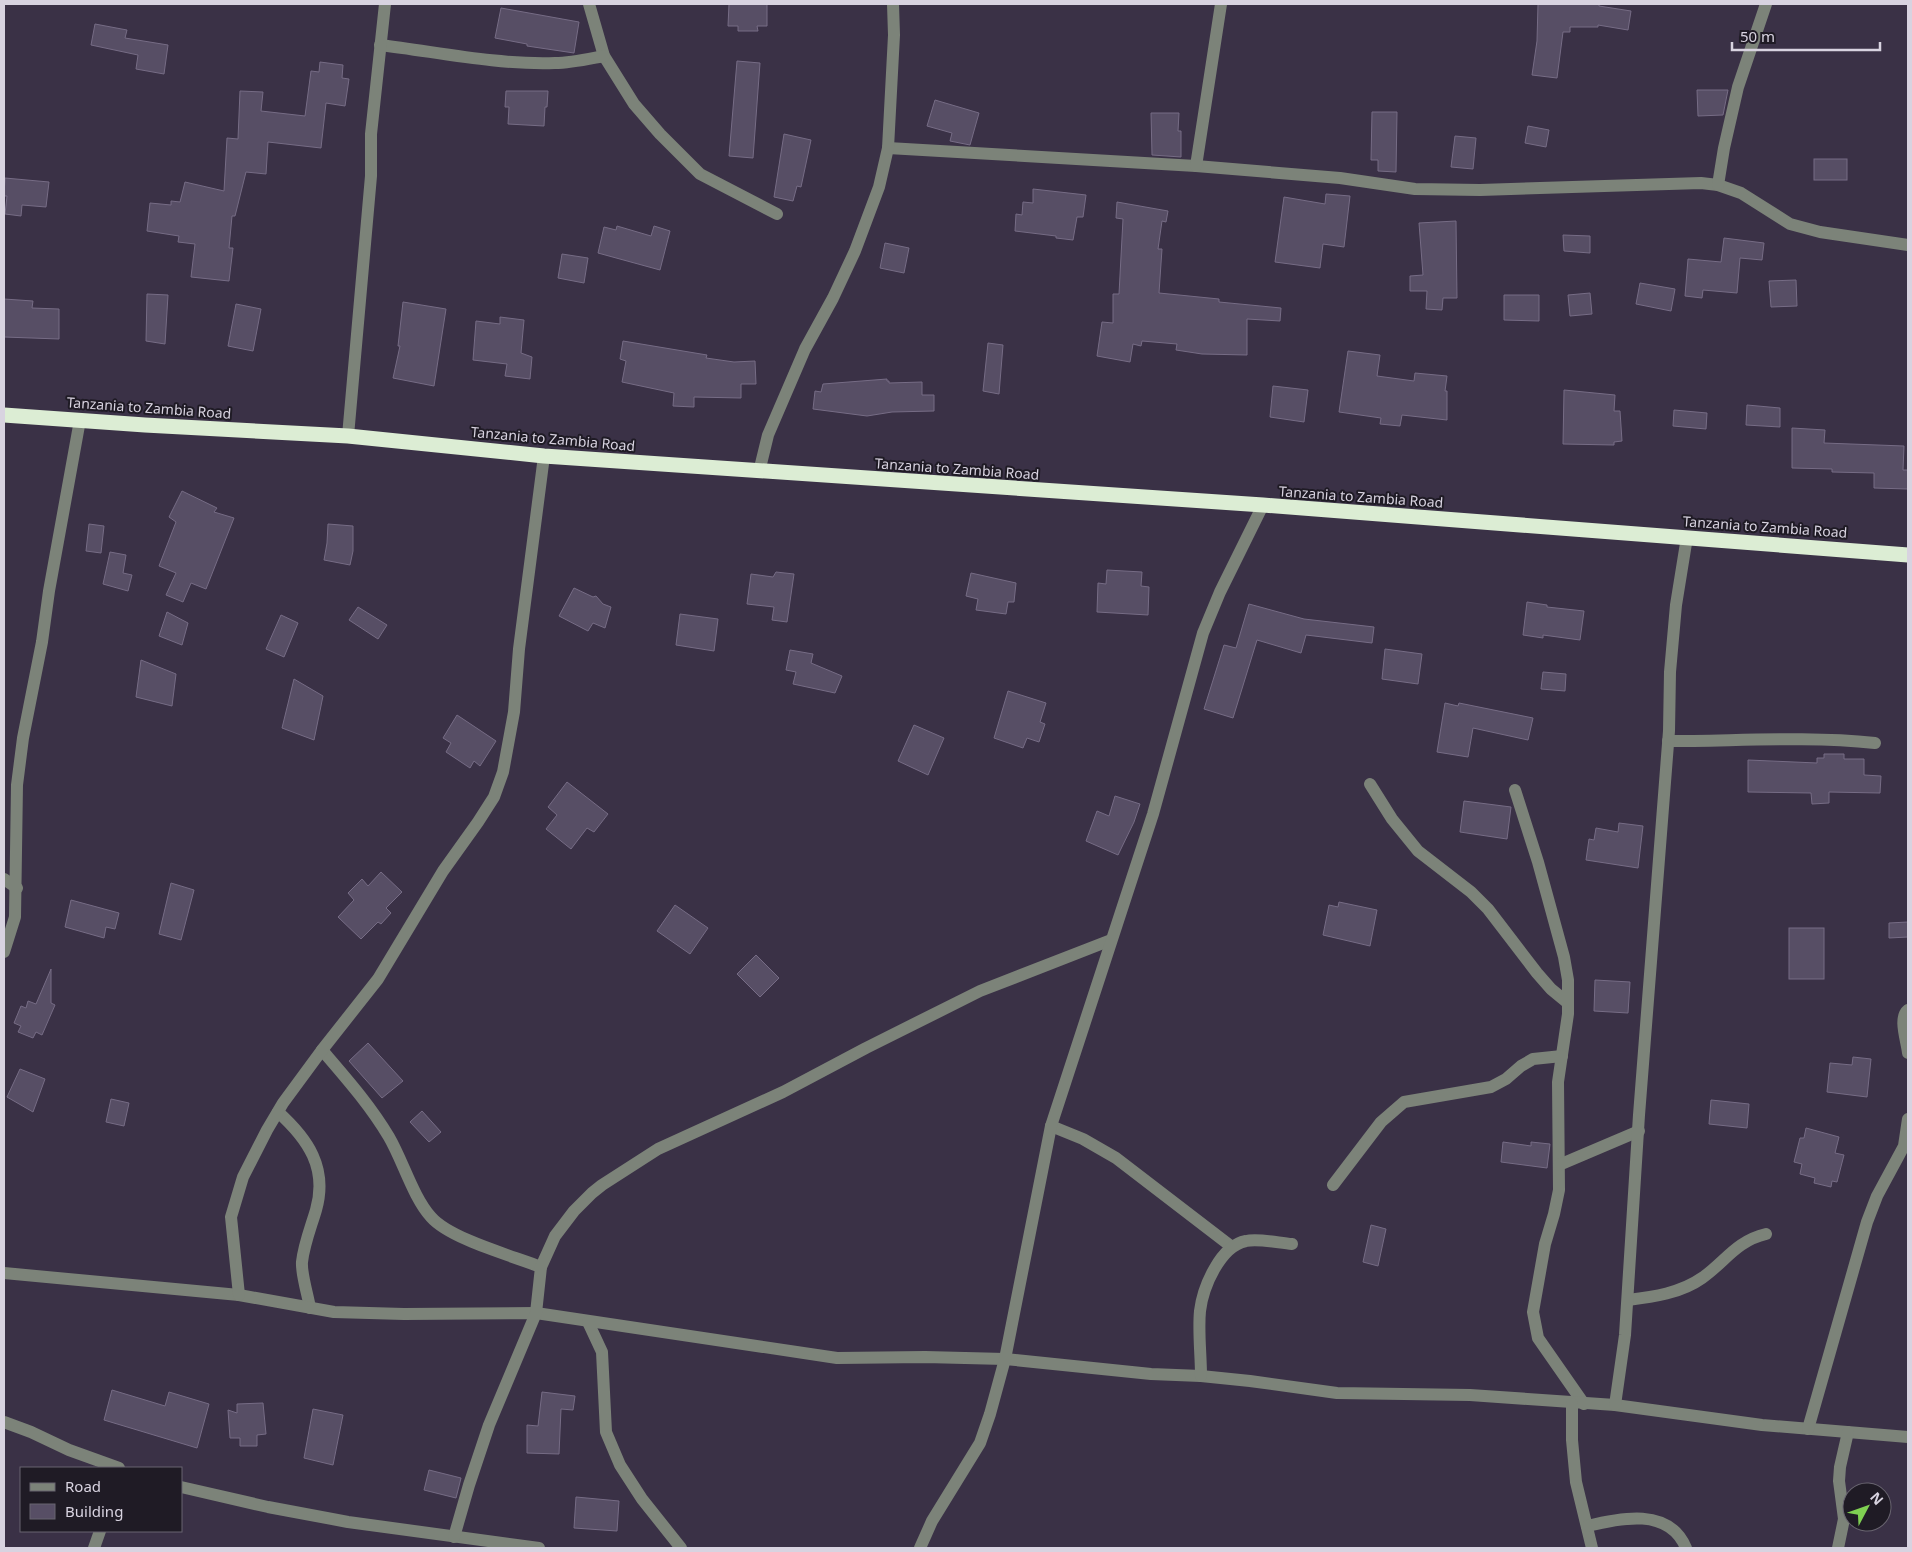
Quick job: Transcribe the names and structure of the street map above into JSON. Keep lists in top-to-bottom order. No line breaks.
{"streets":{"highway":["Tanzania to Zambia Road"]},"legend":["Road","Building"],"scale_bar":"50 m","north":"top right"}
